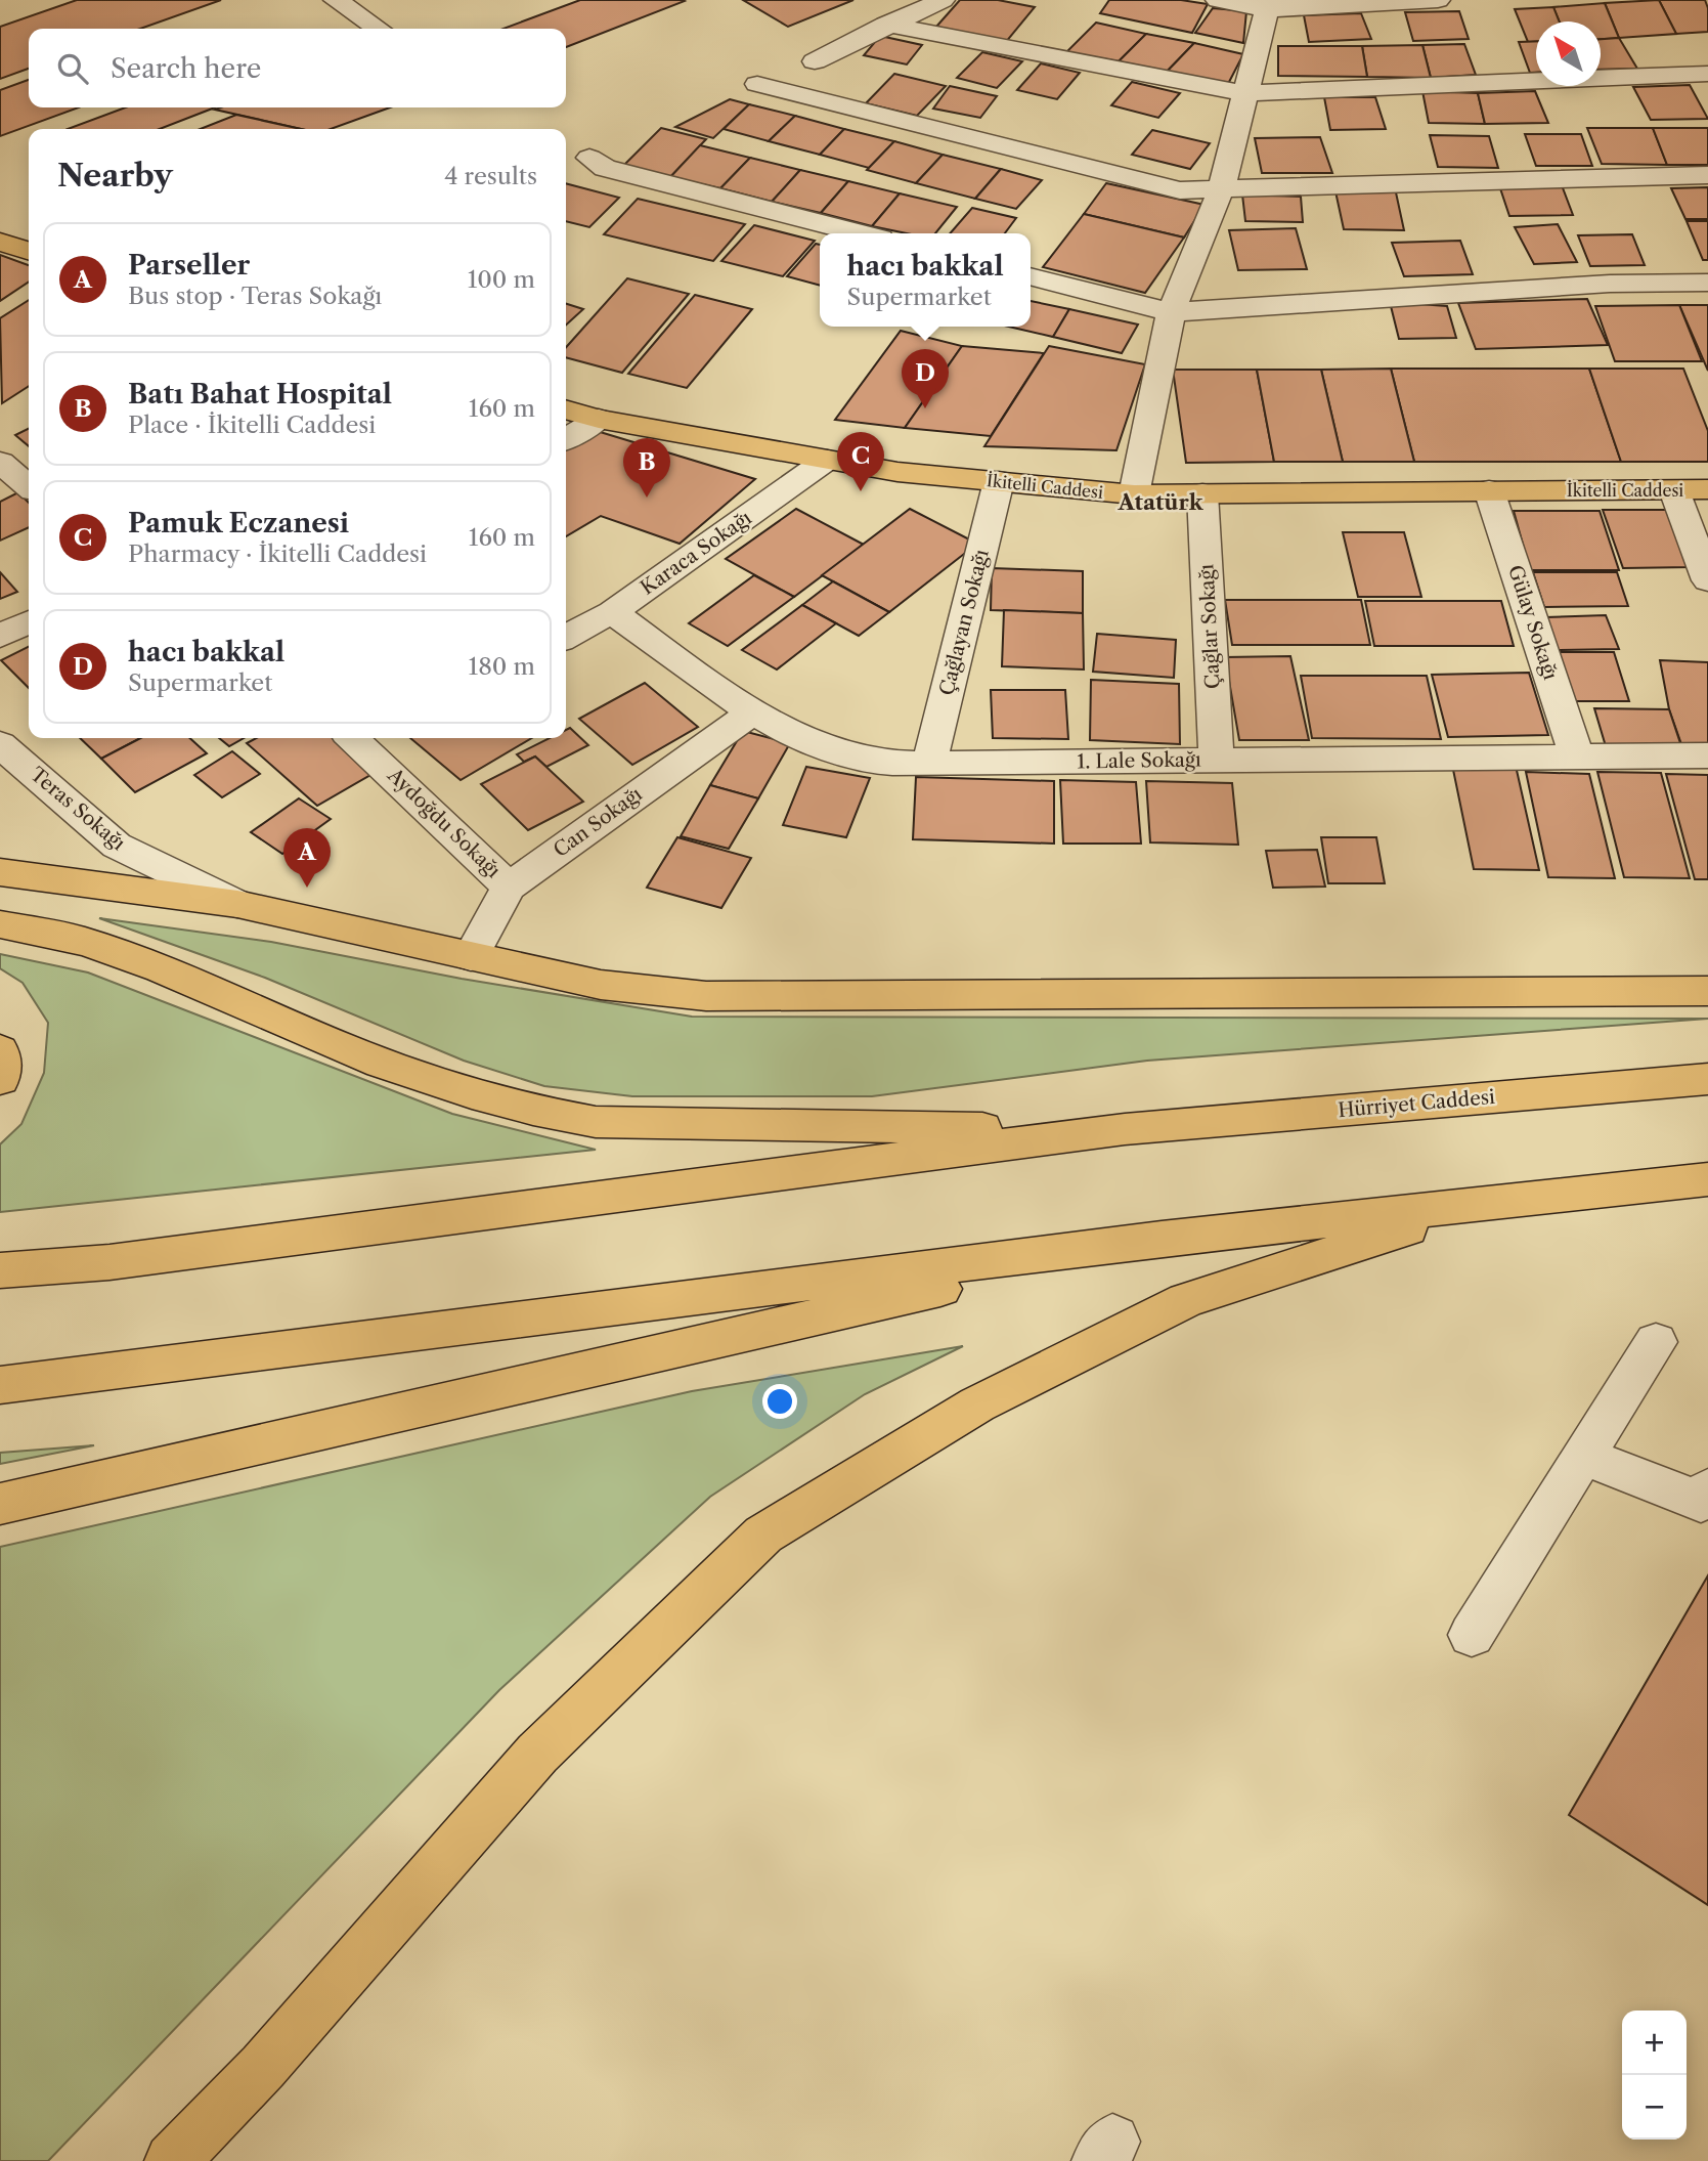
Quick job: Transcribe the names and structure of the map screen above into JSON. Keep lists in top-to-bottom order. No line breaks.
{"streets":{"main road":["İkitelli Caddesi","Hürriyet Caddesi"],"street":["Karaca Sokağı","Çağlayan Sokağı","Gülay Sokağı","Çağlar Sokağı","1. Lale Sokağı","Teras Sokağı","Can Sokağı","Aydoğdu Sokağı"]},"crossings":[["İkitelli Caddesi","Karaca Sokağı"],["İkitelli Caddesi","Çağlayan Sokağı"],["İkitelli Caddesi","Gülay Sokağı"],["İkitelli Caddesi","Çağlar Sokağı"],["Karaca Sokağı","1. Lale Sokağı"],["Çağlayan Sokağı","1. Lale Sokağı"],["Gülay Sokağı","1. Lale Sokağı"],["Çağlar Sokağı","1. Lale Sokağı"],["1. Lale Sokağı","Can Sokağı"],["Can Sokağı","Aydoğdu Sokağı"]],"districts":["Atatürk"],"north":"top left","page":{"search":"Search here","heading":["Nearby","4 results"],"list":[{"mark":"A","name":"Parseller","note":"Bus stop · Teras Sokağı","value":"100 m"},{"mark":"B","name":"Batı Bahat Hospital","note":"Place · İkitelli Caddesi","value":"160 m"},{"mark":"C","name":"Pamuk Eczanesi","note":"Pharmacy · İkitelli Caddesi","value":"160 m"},{"mark":"D","name":"hacı bakkal","note":"Supermarket","value":"180 m"}],"popup":["hacı bakkal","Supermarket"],"pins":["D","C","B","A"],"map_buttons":["+","−"]}}
